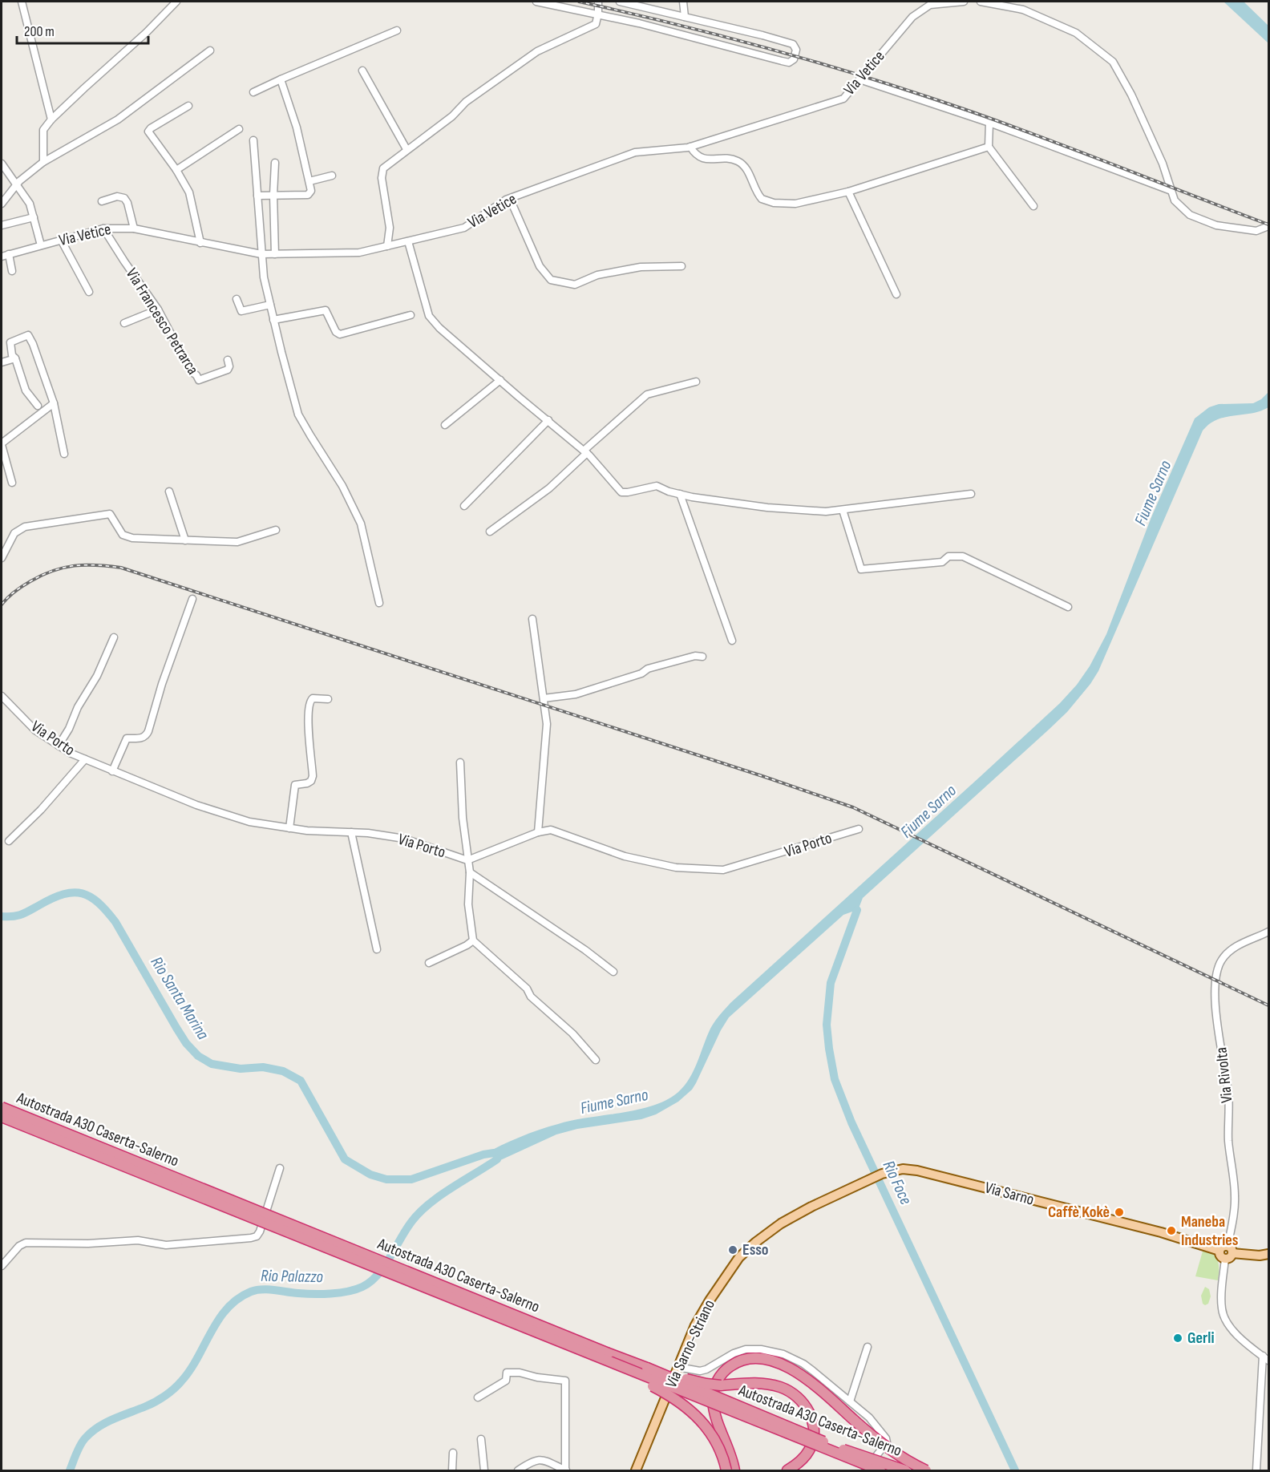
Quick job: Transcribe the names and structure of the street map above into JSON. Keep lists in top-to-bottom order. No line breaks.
{"streets":{"highway":["Autostrada A30 Caserta-Salerno"],"main road":["Via Sarno","Via Sarno-Striano"],"street":["Via Vetice","Via Francesco Petrarca","Via Porto","Via Rivolta"]},"crossings":[["Via Vetice","Via Francesco Petrarca"],["Via Rivolta","Via Sarno"],["Via Sarno","Via Sarno-Striano"]],"water":["Fiume Sarno","Rio Santa Marina","Rio Foce","Rio Palazzo"],"places":["Caffè Kokè","Maneba Industries","Esso","Gerli"],"scale_bar":"200 m"}
